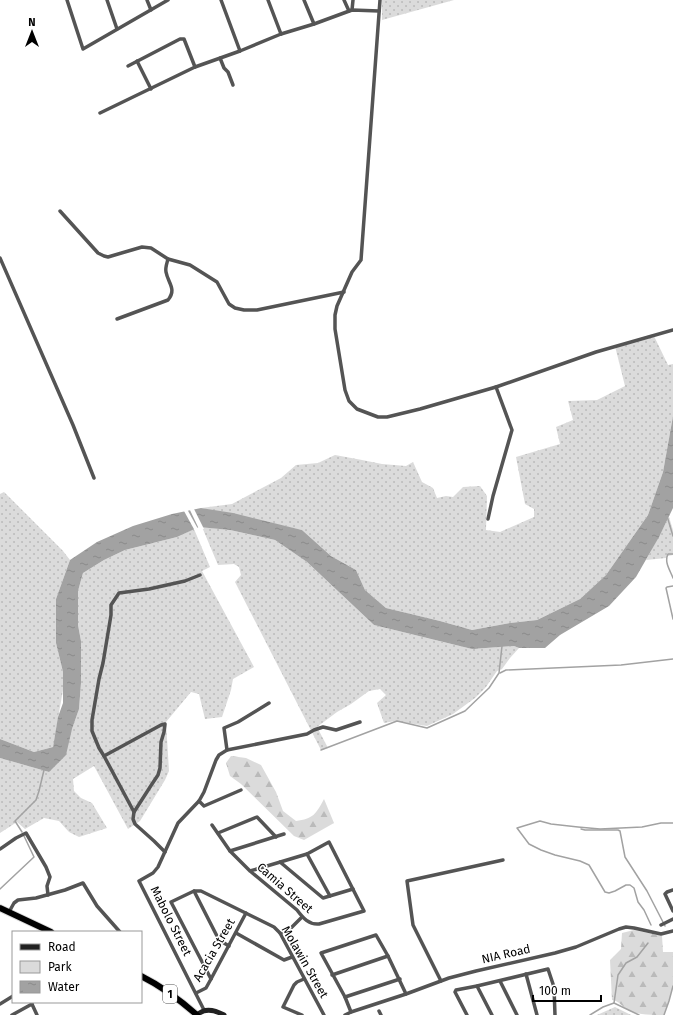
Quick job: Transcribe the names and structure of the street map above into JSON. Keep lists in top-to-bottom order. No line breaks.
{"streets":{"highway":["1"],"street":["Camia Street","Mabolo Street","Acacia Street","NIA Road","Molawin Street"]},"crossings":[["Mabolo Street","Acacia Street"],["Acacia Street","Molawin Street"]],"legend":["Road","Park","Water"],"scale_bar":"100 m","north":"top"}
